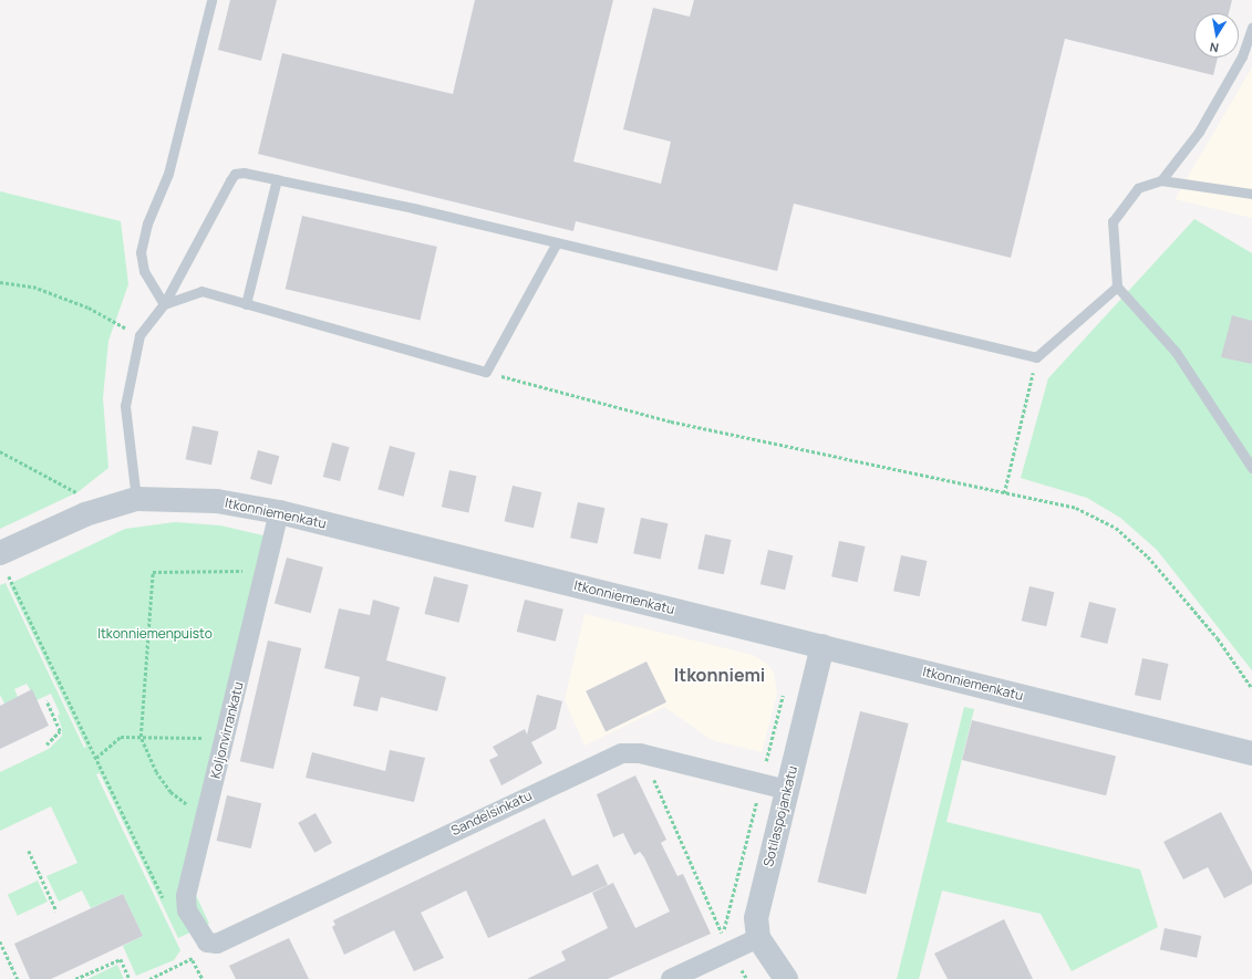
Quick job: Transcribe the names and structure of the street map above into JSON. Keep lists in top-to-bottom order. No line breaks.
{"streets":{"street":["Itkonniemenkatu","Koljonvirrankatu","Sandelsinkatu","Sotilaspojankatu"]},"crossings":[["Itkonniemenkatu","Koljonvirrankatu"],["Itkonniemenkatu","Sotilaspojankatu"],["Koljonvirrankatu","Sandelsinkatu"],["Sandelsinkatu","Sotilaspojankatu"]],"districts":["Itkonniemi"],"parks":["Itkonniemenpuisto"],"north":"bottom"}
